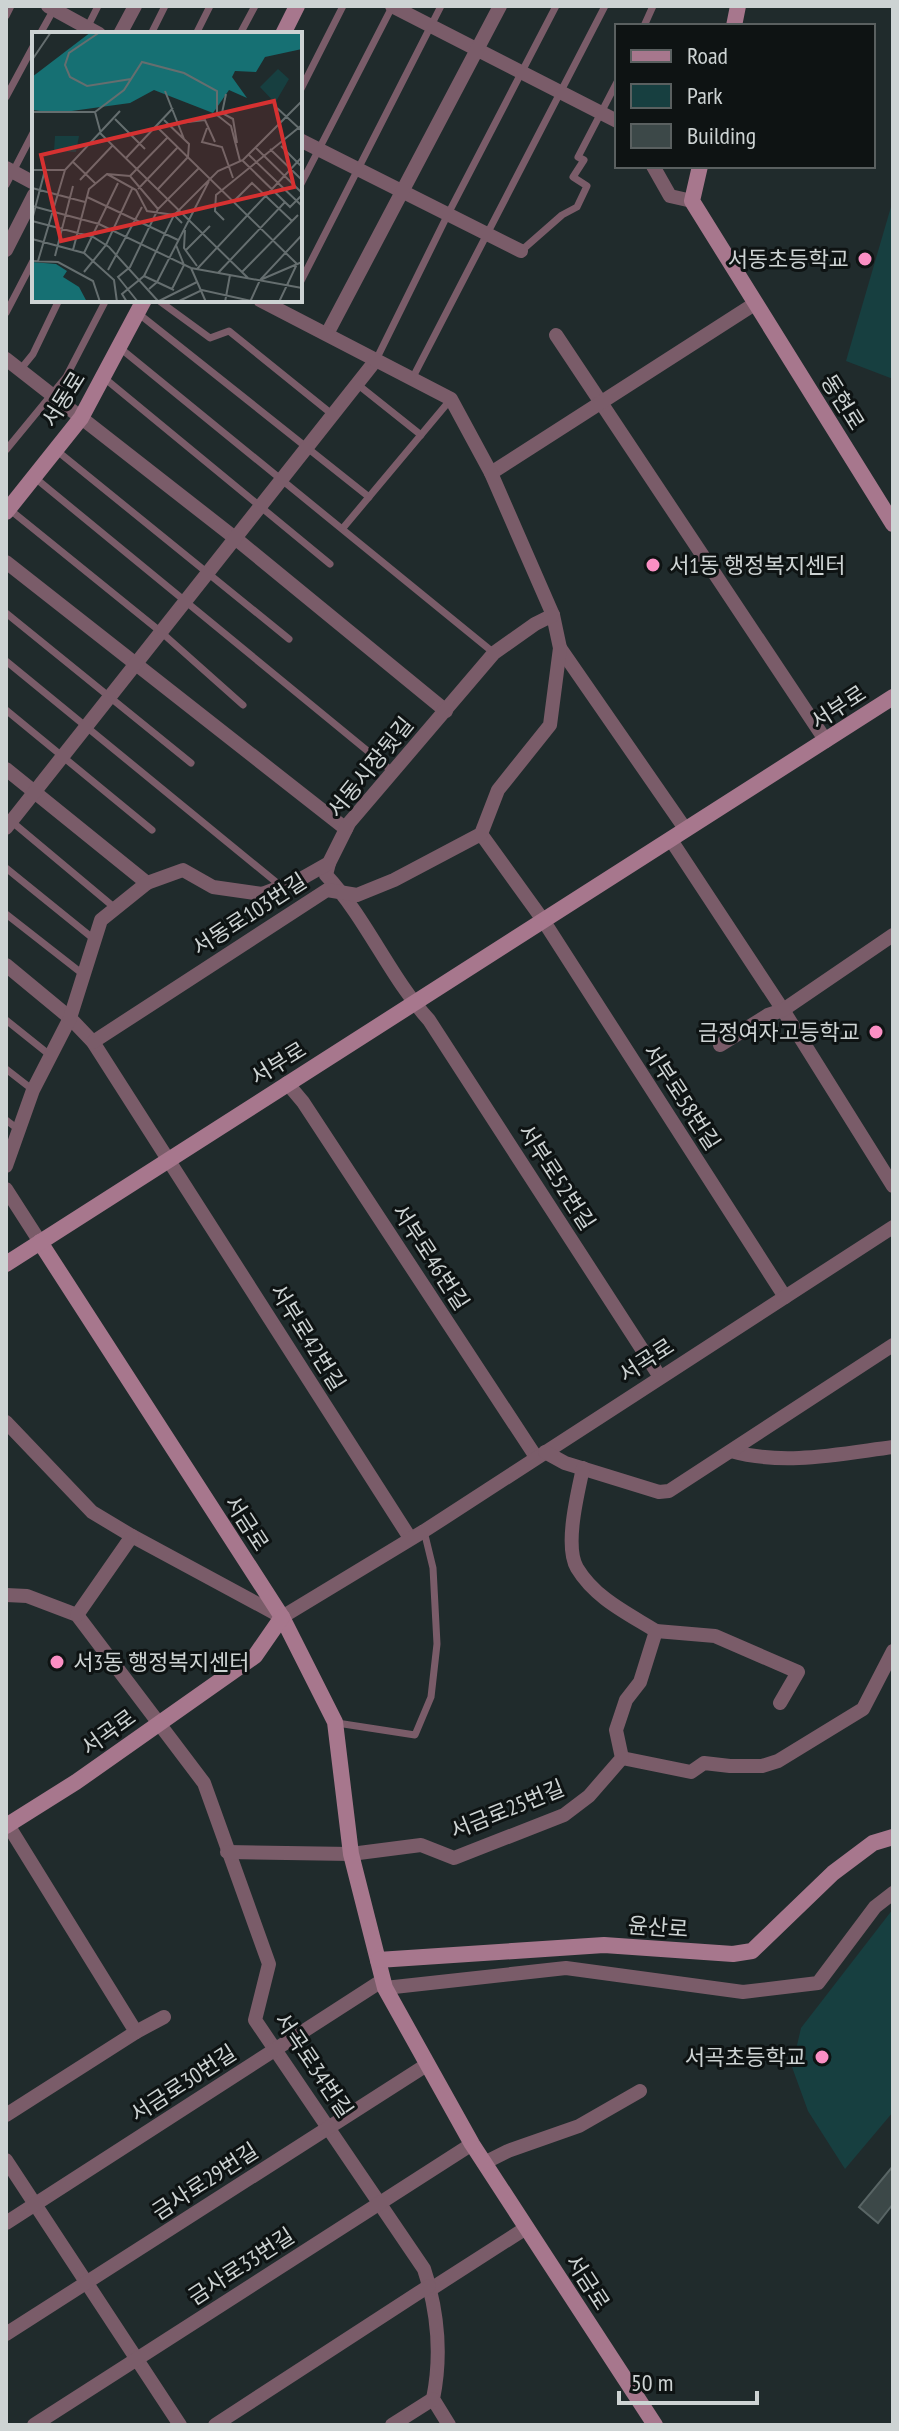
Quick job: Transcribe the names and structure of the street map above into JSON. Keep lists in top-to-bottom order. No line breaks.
{"streets":{"street":["서동로","동현로","서부로","서동시장뒷길","서동로103번길","서부로58번길","서부로52번길","서부로46번길","서부로42번길","서곡로","서금로","서금로25번길","윤산로","서곡로34번길","서금로30번길","금사로29번길","금사로33번길"]},"crossings":[["서부로","서부로58번길"],["서부로","서부로52번길"],["서부로","서부로46번길"],["서부로","서부로42번길"],["서부로","서금로"],["서부로58번길","서곡로"],["서부로52번길","서곡로"],["서부로46번길","서곡로"],["서부로42번길","서곡로"],["서곡로","서금로"],["서곡로","서곡로34번길"],["서금로","서금로25번길"],["서금로","윤산로"],["서금로","서금로30번길"],["서금로","금사로29번길"],["서금로","금사로33번길"],["서곡로34번길","서금로30번길"],["서곡로34번길","금사로29번길"],["서곡로34번길","금사로33번길"]],"places":["서동초등학교","서1동 행정복지센터","금정여자고등학교","서3동 행정복지센터","서곡초등학교"],"legend":["Road","Park","Building"],"scale_bar":"50 m"}
